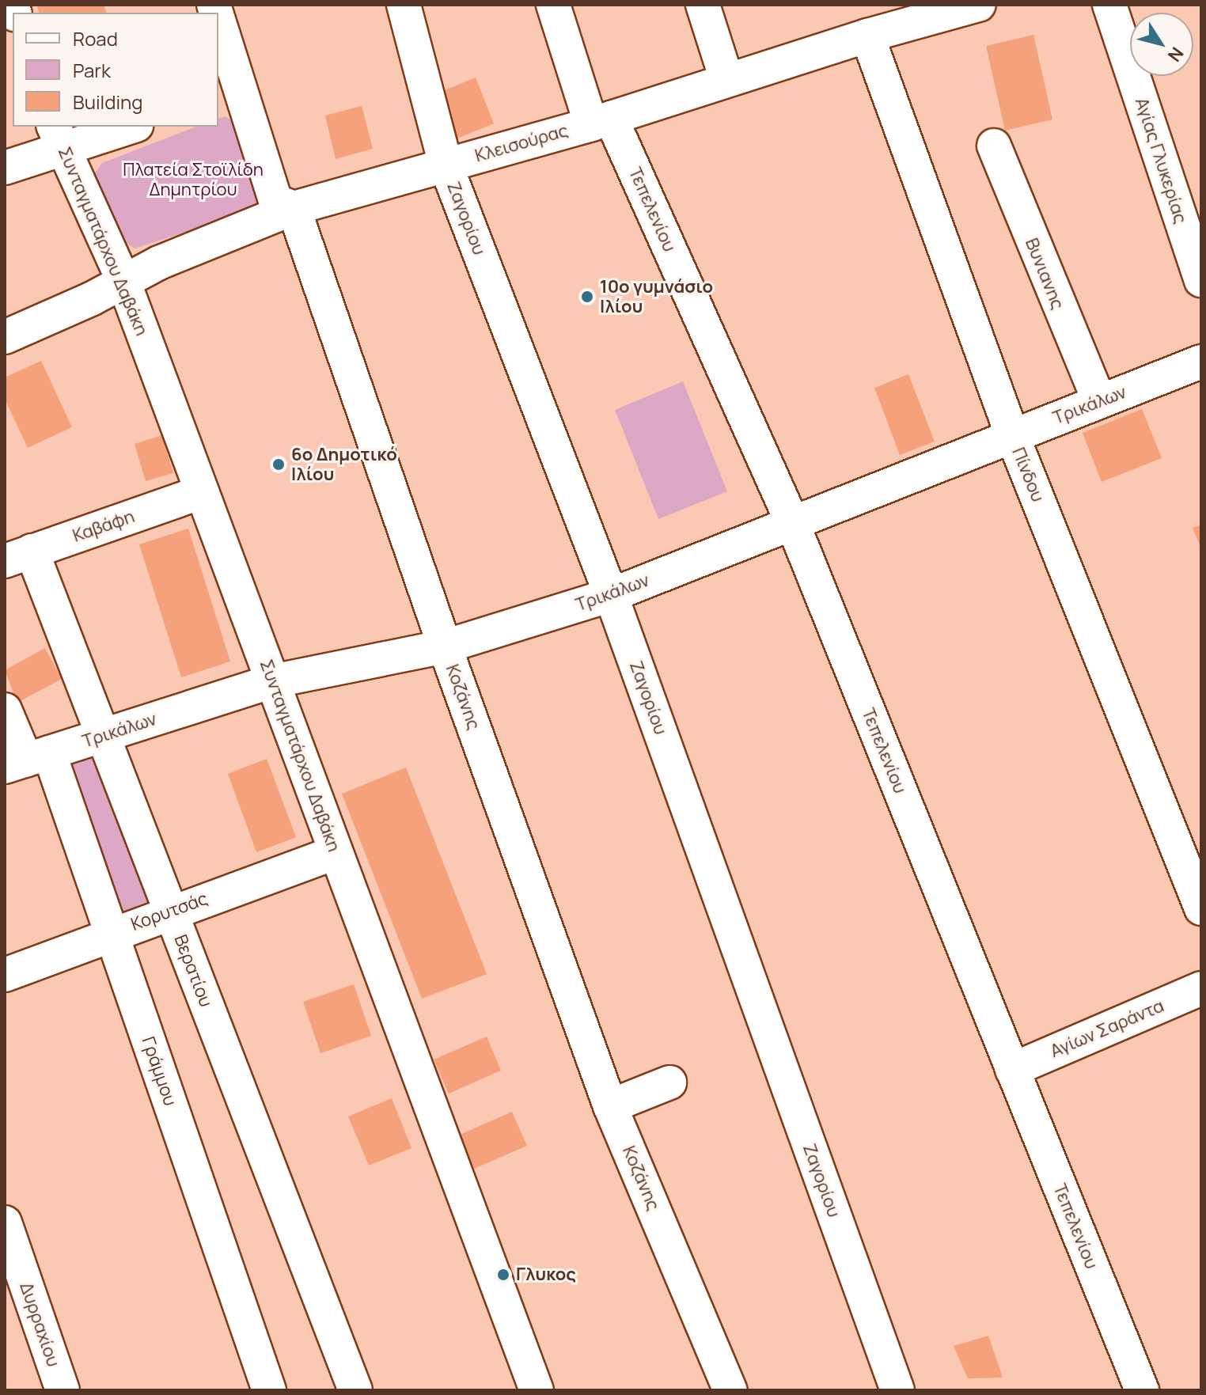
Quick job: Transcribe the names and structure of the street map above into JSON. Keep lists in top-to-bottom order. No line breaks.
{"streets":{"street":["Κλεισούρας","Αγίας Γλυκερίας","Τεπελενίου","Ζαγορίου","Συνταγματάρχου Δαβάκη","Βυνιανης","Τρικάλων","Πίνδου","Καβάφη","Κοζάνης","Κορυτσάς","Βερατίου","Αγίων Σαράντα","Γράμμου","Δυρραχίου"]},"crossings":[["Κλεισούρας","Τεπελενίου"],["Κλεισούρας","Ζαγορίου"],["Κλεισούρας","Συνταγματάρχου Δαβάκη"],["Κλεισούρας","Πίνδου"],["Κλεισούρας","Κοζάνης"],["Τεπελενίου","Τρικάλων"],["Τεπελενίου","Αγίων Σαράντα"],["Ζαγορίου","Τρικάλων"],["Συνταγματάρχου Δαβάκη","Τρικάλων"],["Συνταγματάρχου Δαβάκη","Καβάφη"],["Συνταγματάρχου Δαβάκη","Κορυτσάς"],["Βυνιανης","Τρικάλων"],["Τρικάλων","Πίνδου"],["Τρικάλων","Κοζάνης"],["Τρικάλων","Βερατίου"],["Τρικάλων","Γράμμου"],["Καβάφη","Βερατίου"],["Κορυτσάς","Βερατίου"],["Κορυτσάς","Γράμμου"]],"parks":["Πλατεία Στοϊλίδη Δημητρίου"],"places":["10ο γυμνάσιο Ιλίου","6ο Δημοτικό Ιλίου","Γλυκος"],"legend":["Road","Park","Building"],"north":"bottom right"}
